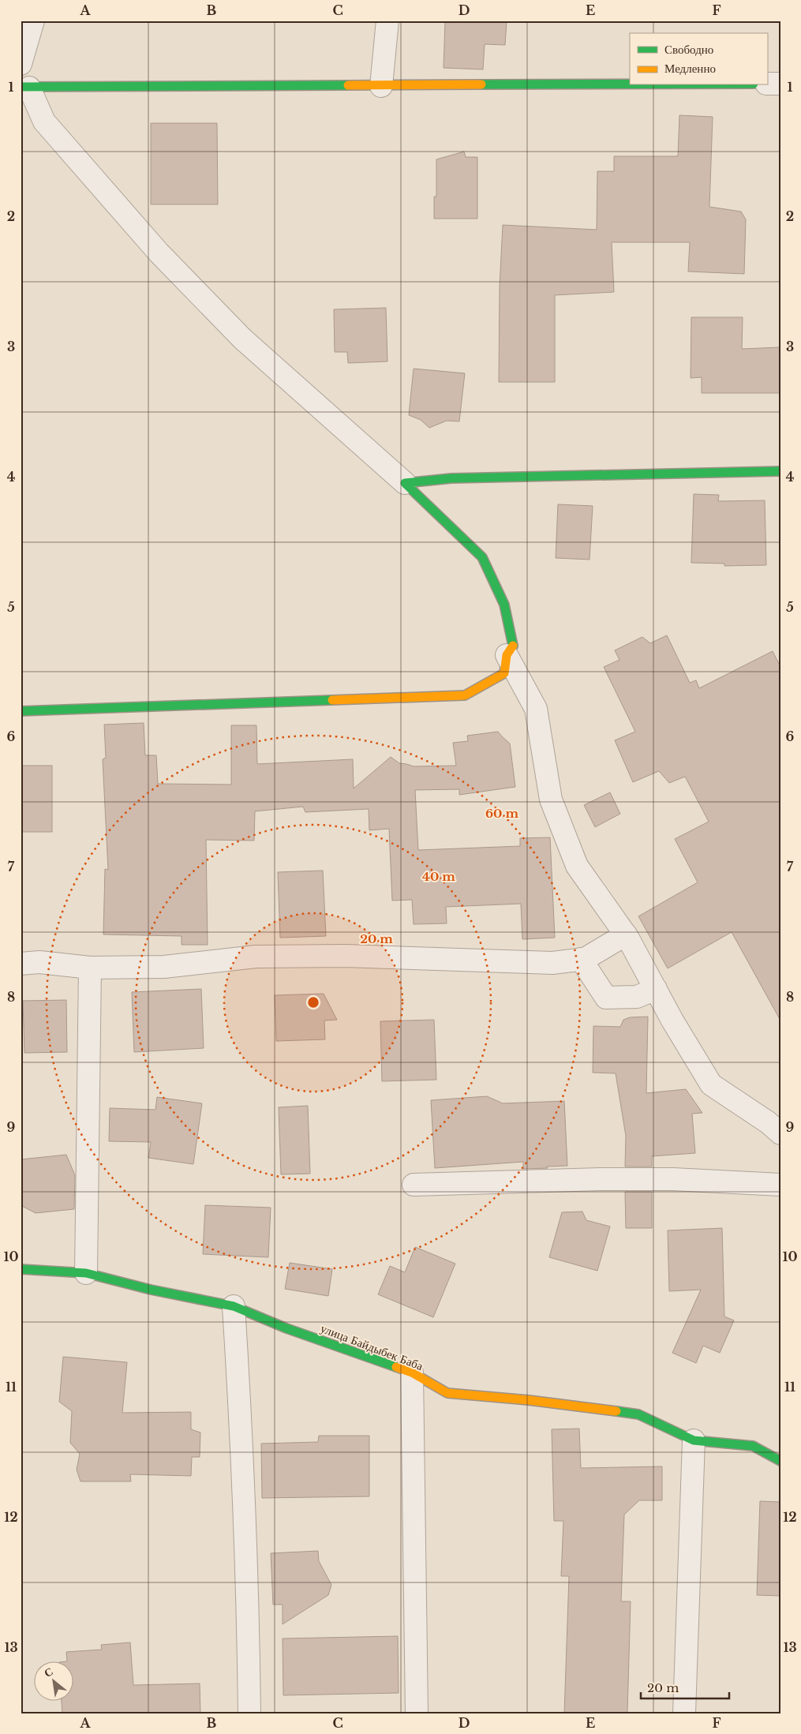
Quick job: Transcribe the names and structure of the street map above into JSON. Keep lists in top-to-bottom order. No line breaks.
{"streets":{"street":["улица Байдыбек Баба"]},"legend":["Свободно","Медленно"],"scale_bar":"20 m","north":"top left","grid":{"columns":["A","B","C","D","E","F"],"rows":["1","2","3","4","5","6","7","8","9","10","11","12","13"]},"rings":["60 m","40 m","20 m"]}
